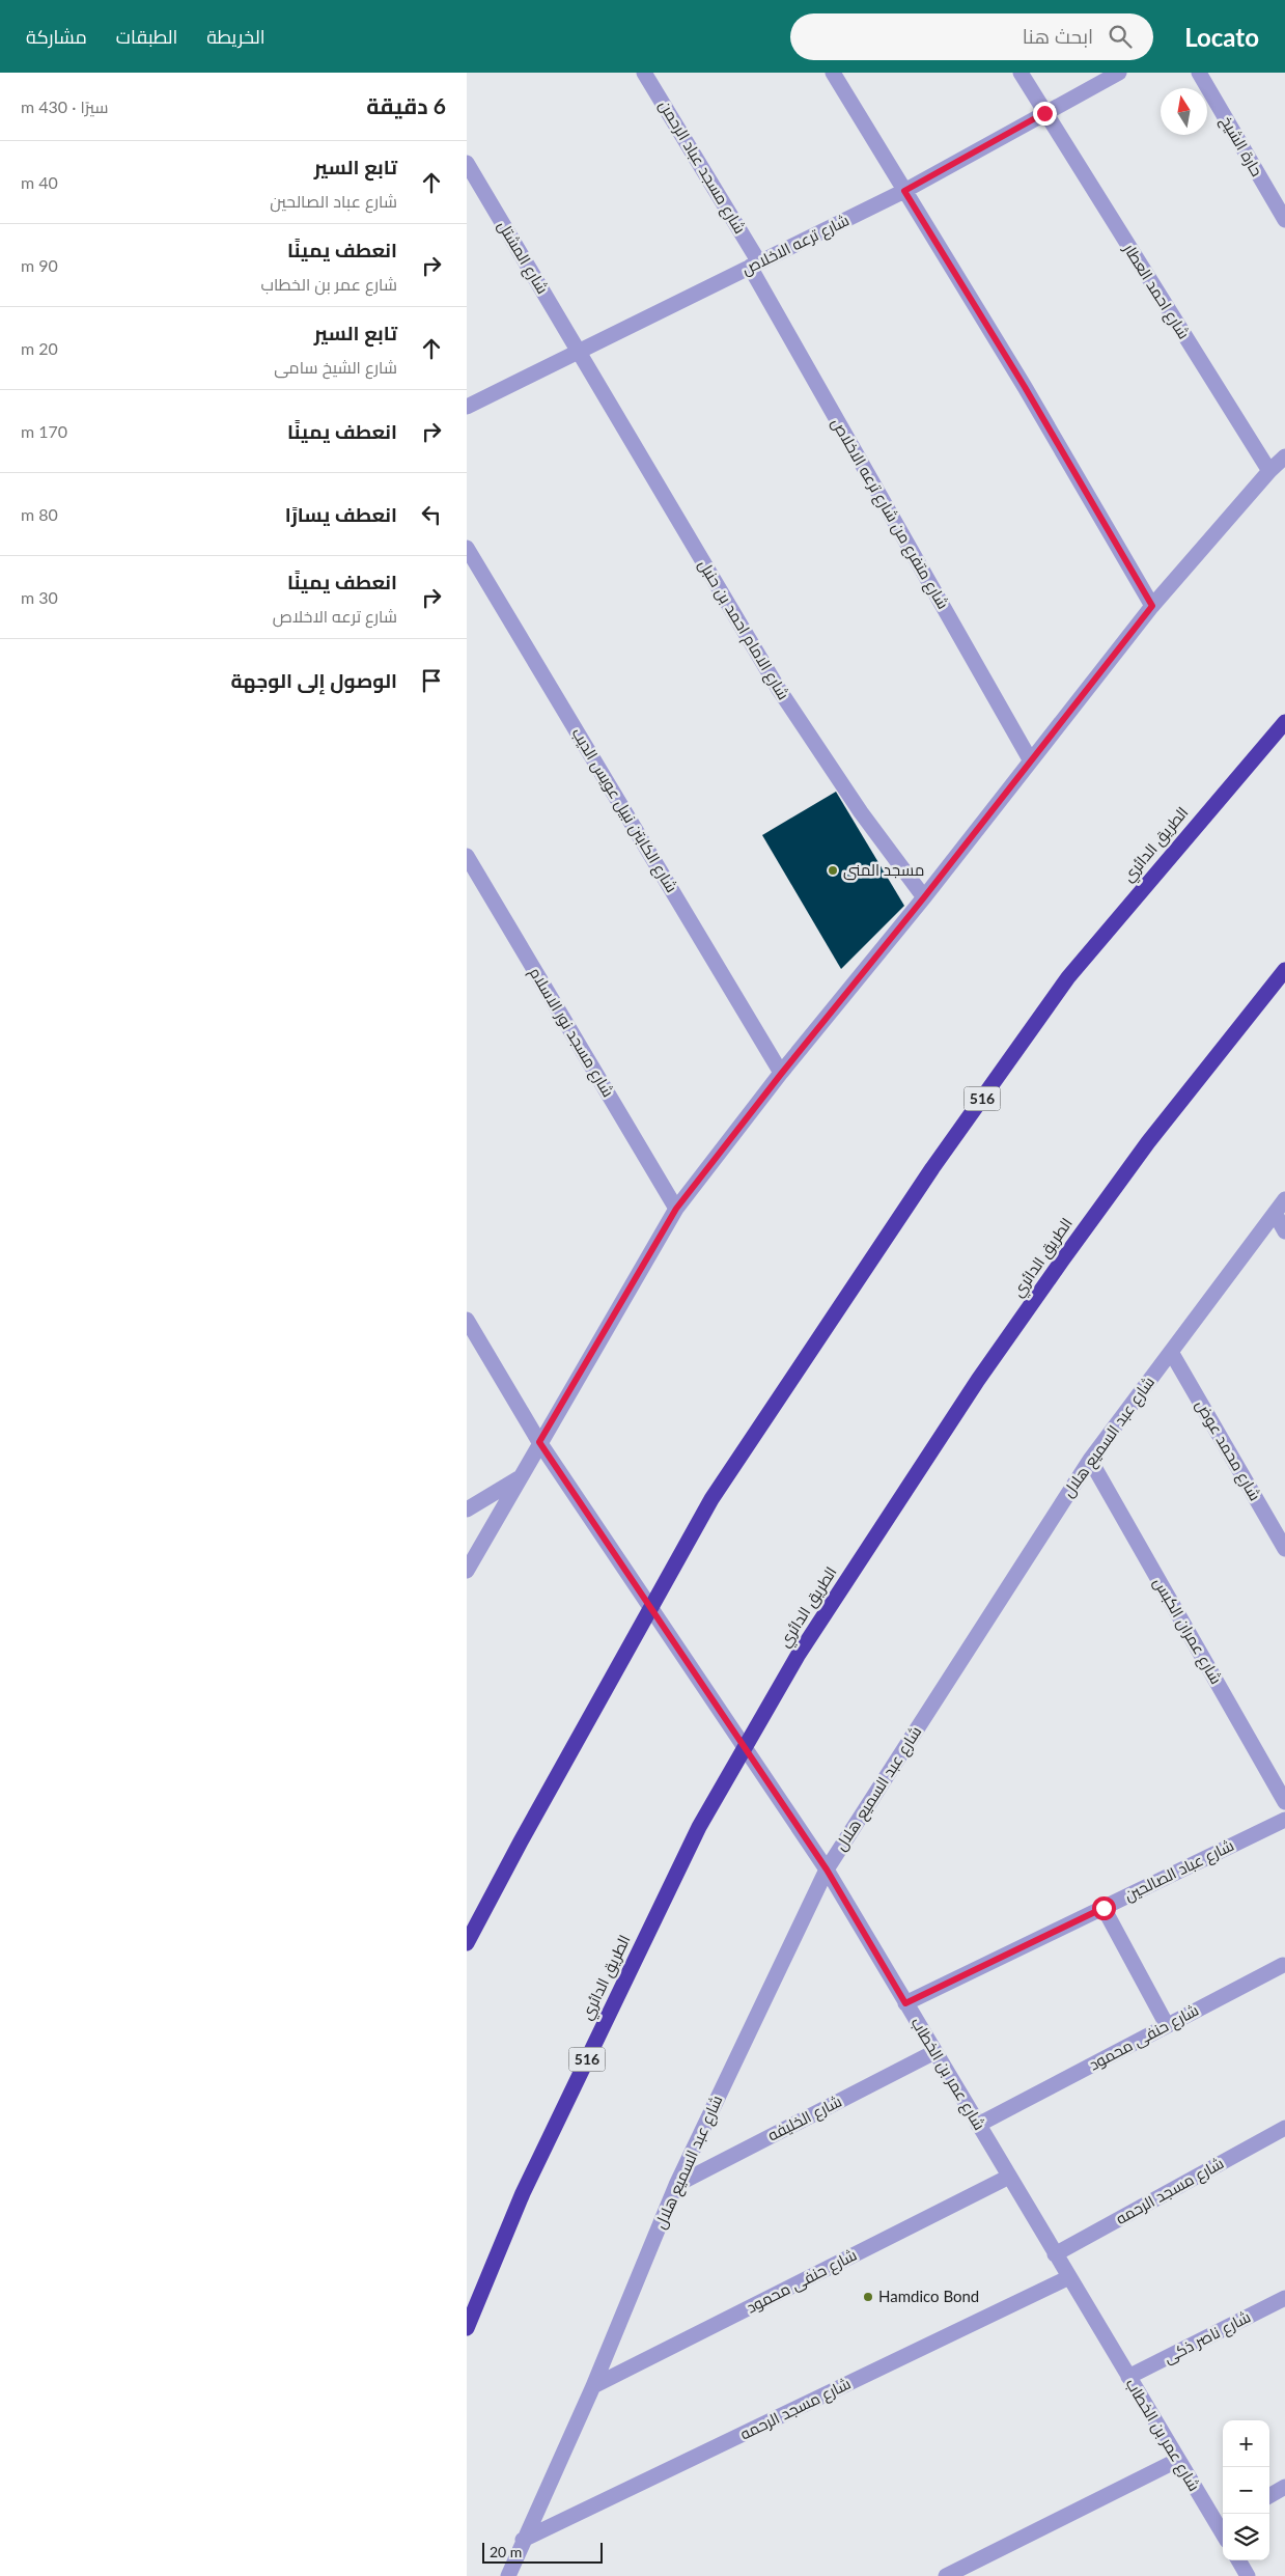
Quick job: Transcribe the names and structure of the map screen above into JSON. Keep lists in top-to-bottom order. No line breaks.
{"streets":{"highway":["الطريق الدائري","516"],"street":["حارة الشيخ","شارع مسجد عباد الرحمن","شارع ترعه الاخلاص","شارع المشتل","شارع احمد العطار","شارع متفرع من شارع ترعه الاخلاص","شارع الامام احمد بن حنبل","شارع الكابتن نبيل عويس الديب","شارع مسجد نور الاسلام","شارع عبد السميع هلال","شارع محمد عوض","شارع عمران الكبس","شارع عباد الصالحين","شارع حنفى محمود","شارع عمر بن الخطاب","شارع الخليفه","شارع مسجد الرحمه","شارع ناصر ذكى"]},"crossings":[["شارع مسجد عباد الرحمن","شارع ترعه الاخلاص"],["شارع مسجد عباد الرحمن","شارع متفرع من شارع ترعه الاخلاص"],["شارع ترعه الاخلاص","شارع المشتل"],["شارع ترعه الاخلاص","شارع احمد العطار"],["شارع ترعه الاخلاص","شارع متفرع من شارع ترعه الاخلاص"],["شارع ترعه الاخلاص","شارع الامام احمد بن حنبل"],["شارع المشتل","شارع الامام احمد بن حنبل"],["شارع عبد السميع هلال","شارع محمد عوض"],["شارع عبد السميع هلال","شارع عمران الكبس"],["شارع عبد السميع هلال","شارع حنفى محمود"],["شارع عبد السميع هلال","شارع عمر بن الخطاب"],["شارع عبد السميع هلال","شارع الخليفه"],["شارع عبد السميع هلال","شارع مسجد الرحمه"],["شارع عباد الصالحين","شارع عمر بن الخطاب"],["شارع حنفى محمود","شارع عمر بن الخطاب"],["شارع عمر بن الخطاب","شارع الخليفه"],["شارع عمر بن الخطاب","شارع مسجد الرحمه"],["شارع عمر بن الخطاب","شارع ناصر ذكى"]],"places":["مسجد المنى","Hamdico Bond"],"scale_bar":"20 m","north":"top","page":{"header":"Locato","search":"ابحث هنا","nav":["الخريطة","الطبقات","مشاركة"],"heading":["6 دقيقة","سيرًا · 430 m"],"list":[["تابع السير","شارع عباد الصالحين","40 m"],["انعطف يمينًا","شارع عمر بن الخطاب","90 m"],["تابع السير","شارع الشيخ سامى","20 m"],["انعطف يمينًا","170 m"],["انعطف يسارًا","80 m"],["انعطف يمينًا","شارع ترعه الاخلاص","30 m"],"الوصول إلى الوجهة"],"map_buttons":["+","−"],"scale":"20 m"}}
